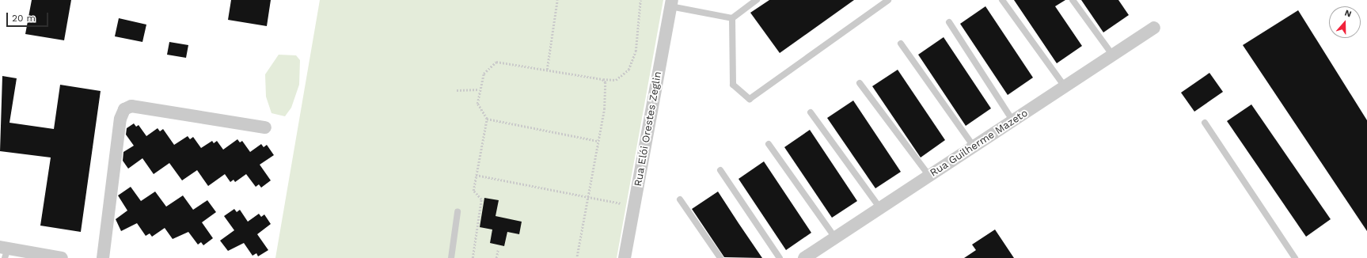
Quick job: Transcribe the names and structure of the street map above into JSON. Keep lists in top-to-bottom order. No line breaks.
{"streets":{"street":["Rua Elói Orestes Zeglin","Rua Guilherme Mazeto"]},"scale_bar":"20 m","north":"top"}
